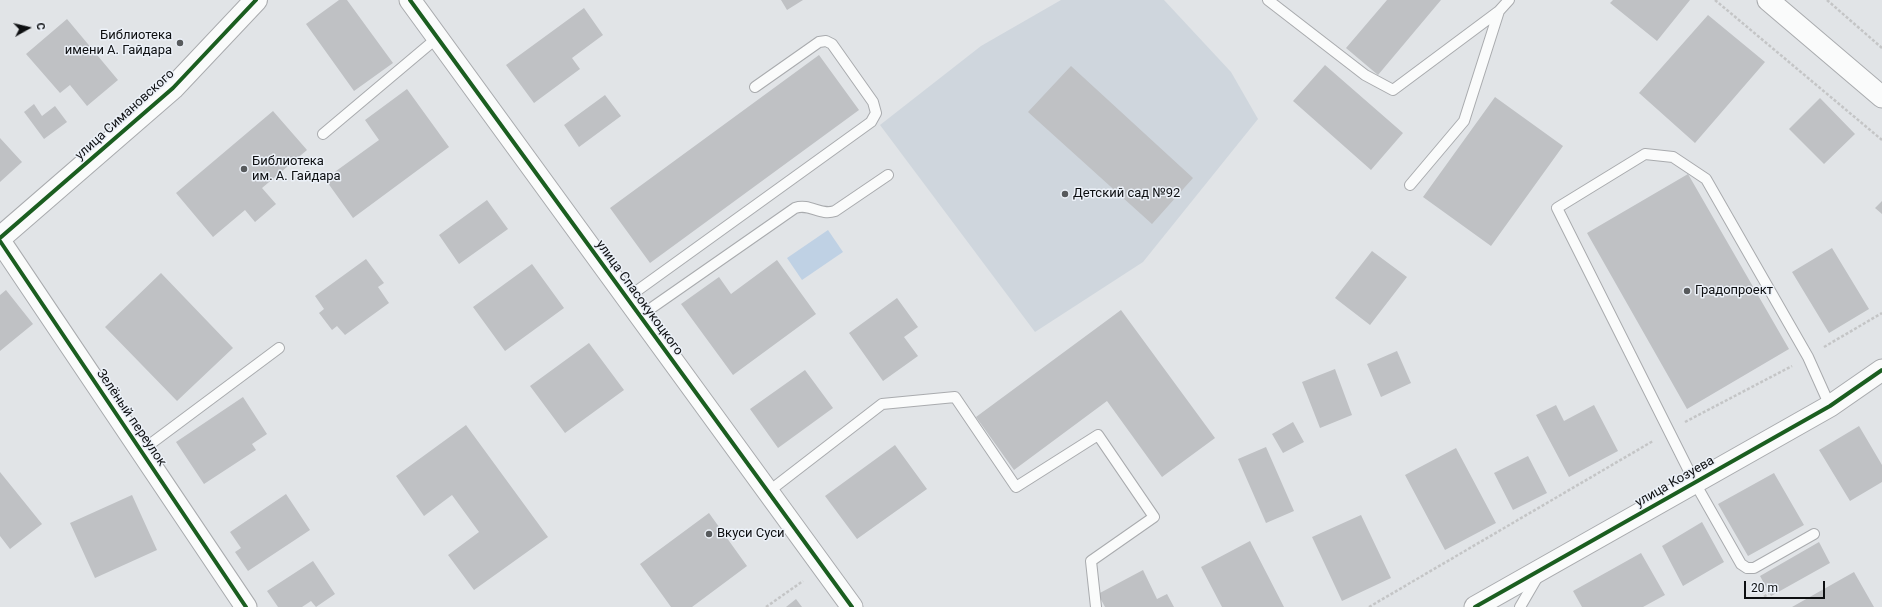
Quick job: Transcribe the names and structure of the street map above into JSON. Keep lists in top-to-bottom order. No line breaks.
{"streets":{"street":["улица Симановского","улица Спасокукоцкого","Зелёный переулок","улица Козуева"]},"crossings":[["улица Симановского","Зелёный переулок"]],"places":["Библиотека имени А. Гайдара","Библиотека им. А. Гайдара","Детский сад №92","Градопроект","Вкуси Суси"],"scale_bar":"20 m","north":"right"}
